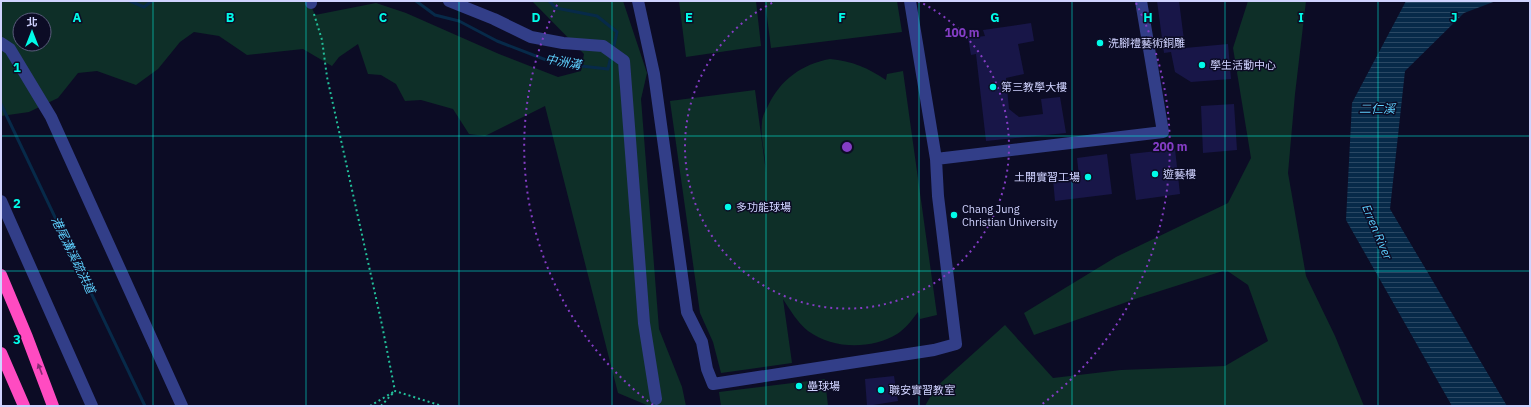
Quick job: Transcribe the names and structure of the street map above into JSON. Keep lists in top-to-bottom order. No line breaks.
{"water":["中洲溝","二仁溪","Erren River","港尾溝溪疏洪道"],"places":["洗腳禮藝術銅雕","學生活動中心","第三教學大樓","遊藝樓","土開實習工場","多功能球場","Chang Jung Christian University","壘球場","職安實習教室"],"north":"top","grid":{"columns":["A","B","C","D","E","F","G","H","I","J"],"rows":["1","2","3"]},"rings":["100 m","200 m"]}
